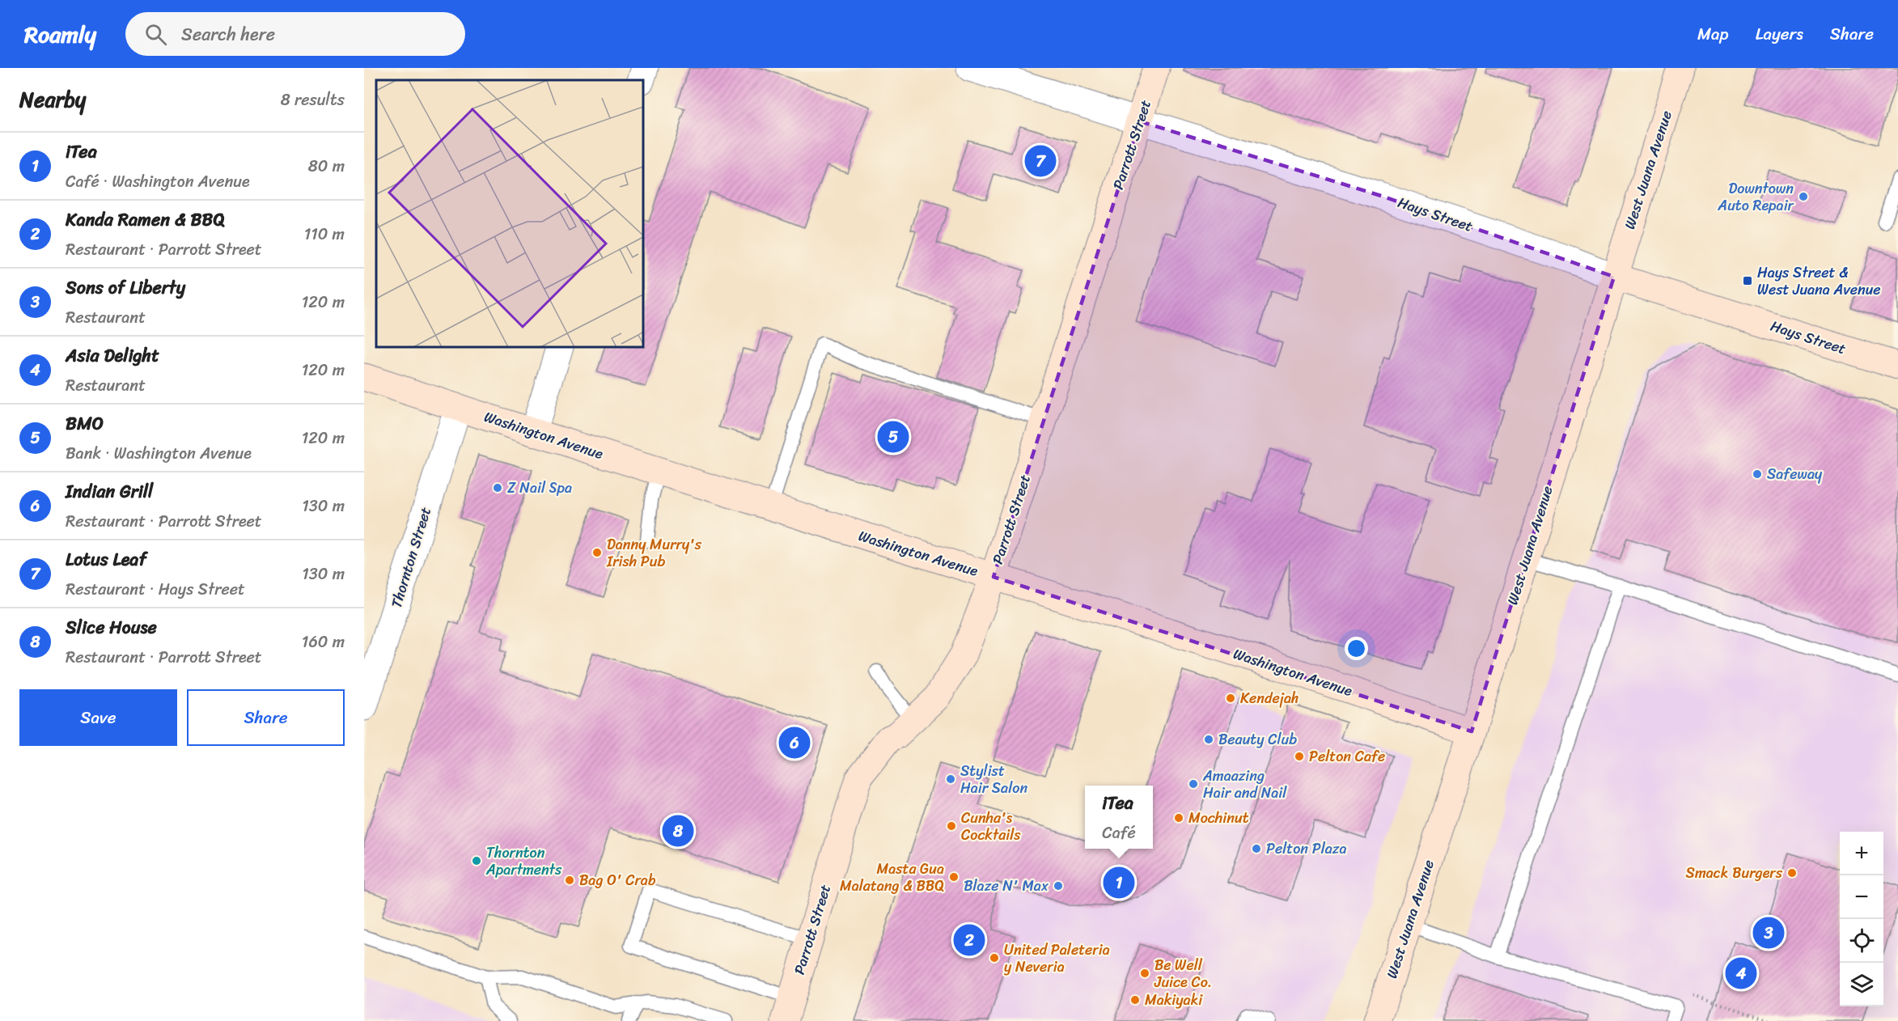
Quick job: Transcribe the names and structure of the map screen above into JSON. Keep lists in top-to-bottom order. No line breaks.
{"streets":{"street":["Parrott Street","West Juana Avenue","Hays Street","Washington Avenue","Thornton Street"]},"crossings":[["Parrott Street","Hays Street"],["Parrott Street","Washington Avenue"],["West Juana Avenue","Hays Street"],["West Juana Avenue","Washington Avenue"],["Washington Avenue","Thornton Street"]],"places":{"other":["Downtown Auto Repair","Safeway","Z Nail Spa","Danny Murry's Irish Pub","Kendejah","Beauty Club","Pelton Cafe","Stylist Hair Salon","Amaazing Hair and Nail","Mochinut","Cunha's Cocktails","Pelton Plaza","Thornton Apartments","Smack Burgers","Masta Gua Malatang & BBQ","Bag O' Crab","Blaze N' Max","United Paleteria y Neveria","Be Well Juice Co.","Makiyaki"],"transit":["Hays Street & West Juana Avenue"]},"page":{"header":"Roamly","search":"Search here","nav":["Map","Layers","Share"],"heading":["Nearby","8 results"],"list":[{"mark":"1","name":"iTea","note":"Café · Washington Avenue","value":"80 m"},{"mark":"2","name":"Kanda Ramen & BBQ","note":"Restaurant · Parrott Street","value":"110 m"},{"mark":"3","name":"Sons of Liberty","note":"Restaurant","value":"120 m"},{"mark":"4","name":"Asia Delight","note":"Restaurant","value":"120 m"},{"mark":"5","name":"BMO","note":"Bank · Washington Avenue","value":"120 m"},{"mark":"6","name":"Indian Grill","note":"Restaurant · Parrott Street","value":"130 m"},{"mark":"7","name":"Lotus Leaf","note":"Restaurant · Hays Street","value":"130 m"},{"mark":"8","name":"Slice House","note":"Restaurant · Parrott Street","value":"160 m"}],"pins":["7","5","6","8","1","3","2","4"],"buttons":["Save","Share"],"popup":["iTea","Café"],"map_buttons":["+","−"]}}
